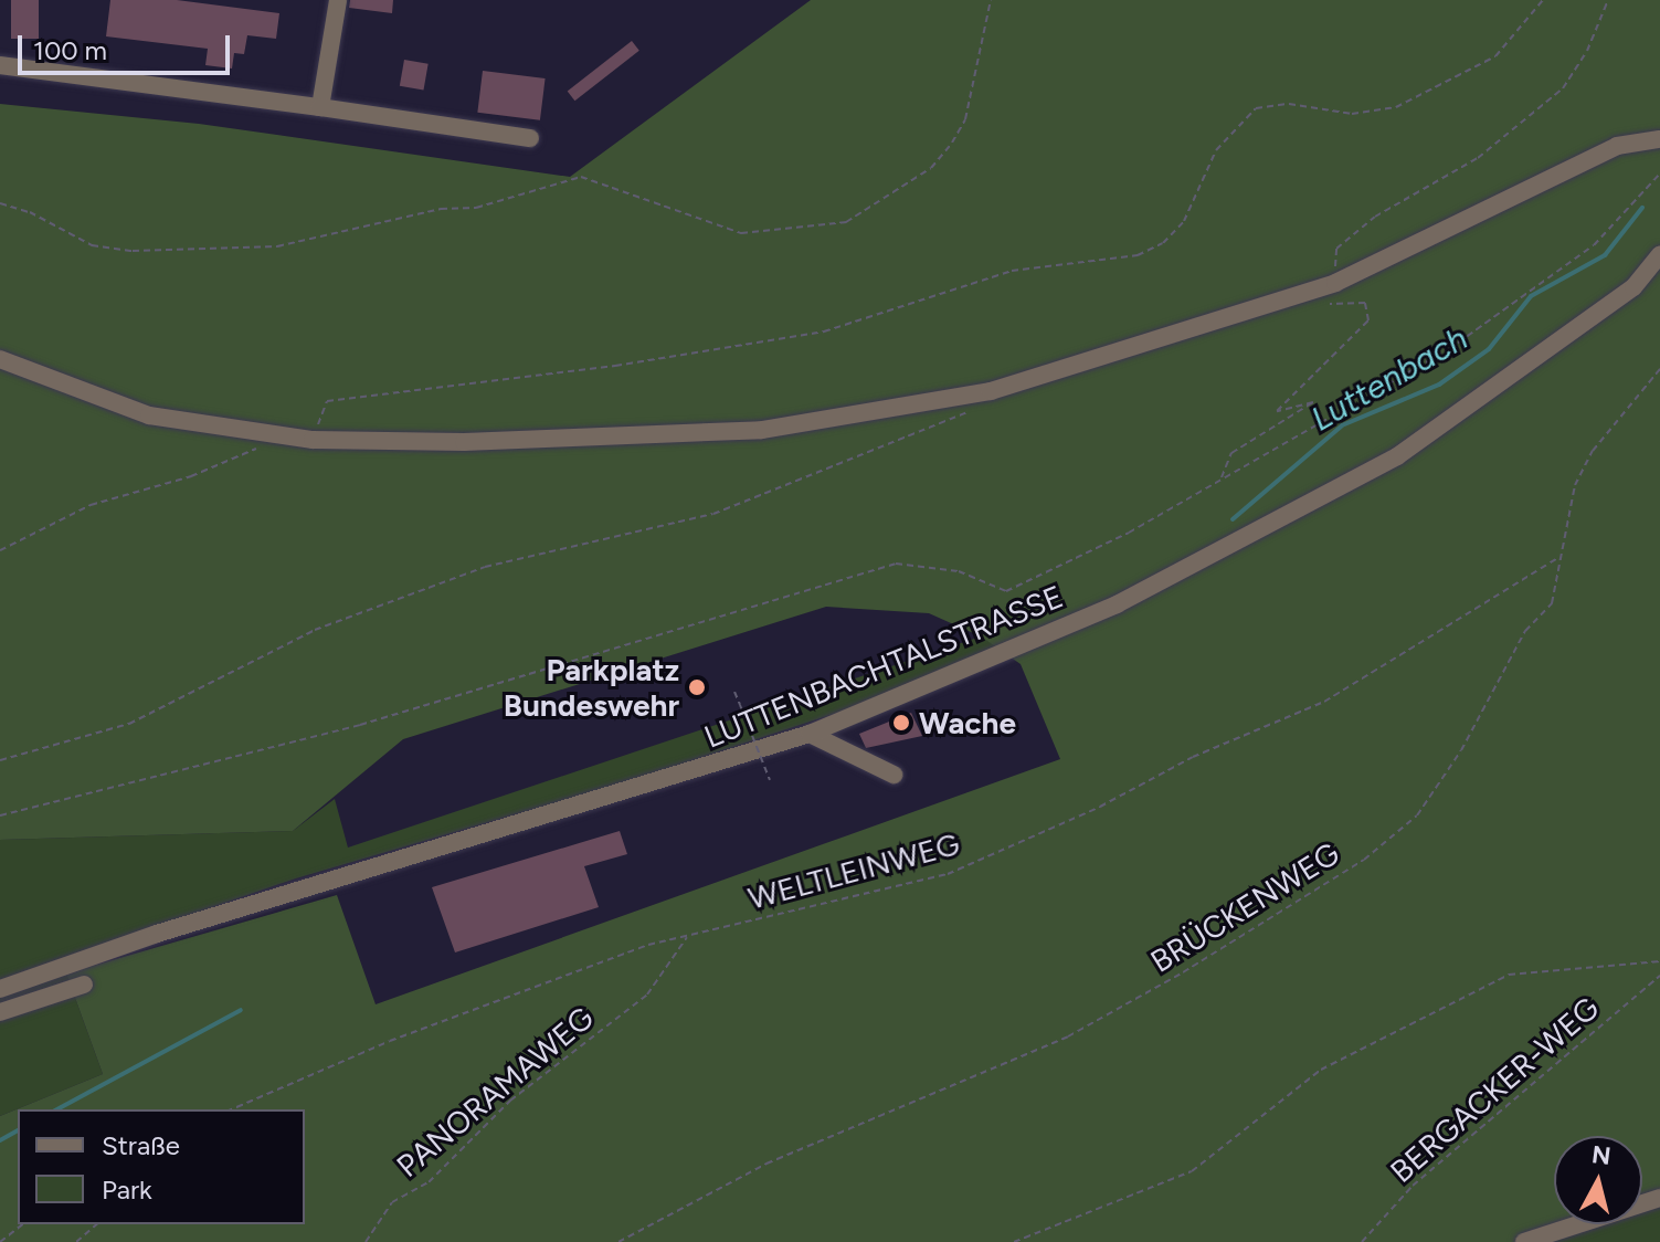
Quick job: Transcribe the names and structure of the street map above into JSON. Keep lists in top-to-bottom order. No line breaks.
{"streets":{"street":["LUTTENBACHTALSTRASSE"],"path":["WELTLEINWEG","BRÜCKENWEG","BERGACKER-WEG","PANORAMAWEG"]},"crossings":[["WELTLEINWEG","BRÜCKENWEG"],["WELTLEINWEG","PANORAMAWEG"]],"water":["Luttenbach"],"places":["Parkplatz Bundeswehr","Wache"],"legend":["Straße","Park"],"scale_bar":"100 m","north":"top"}
